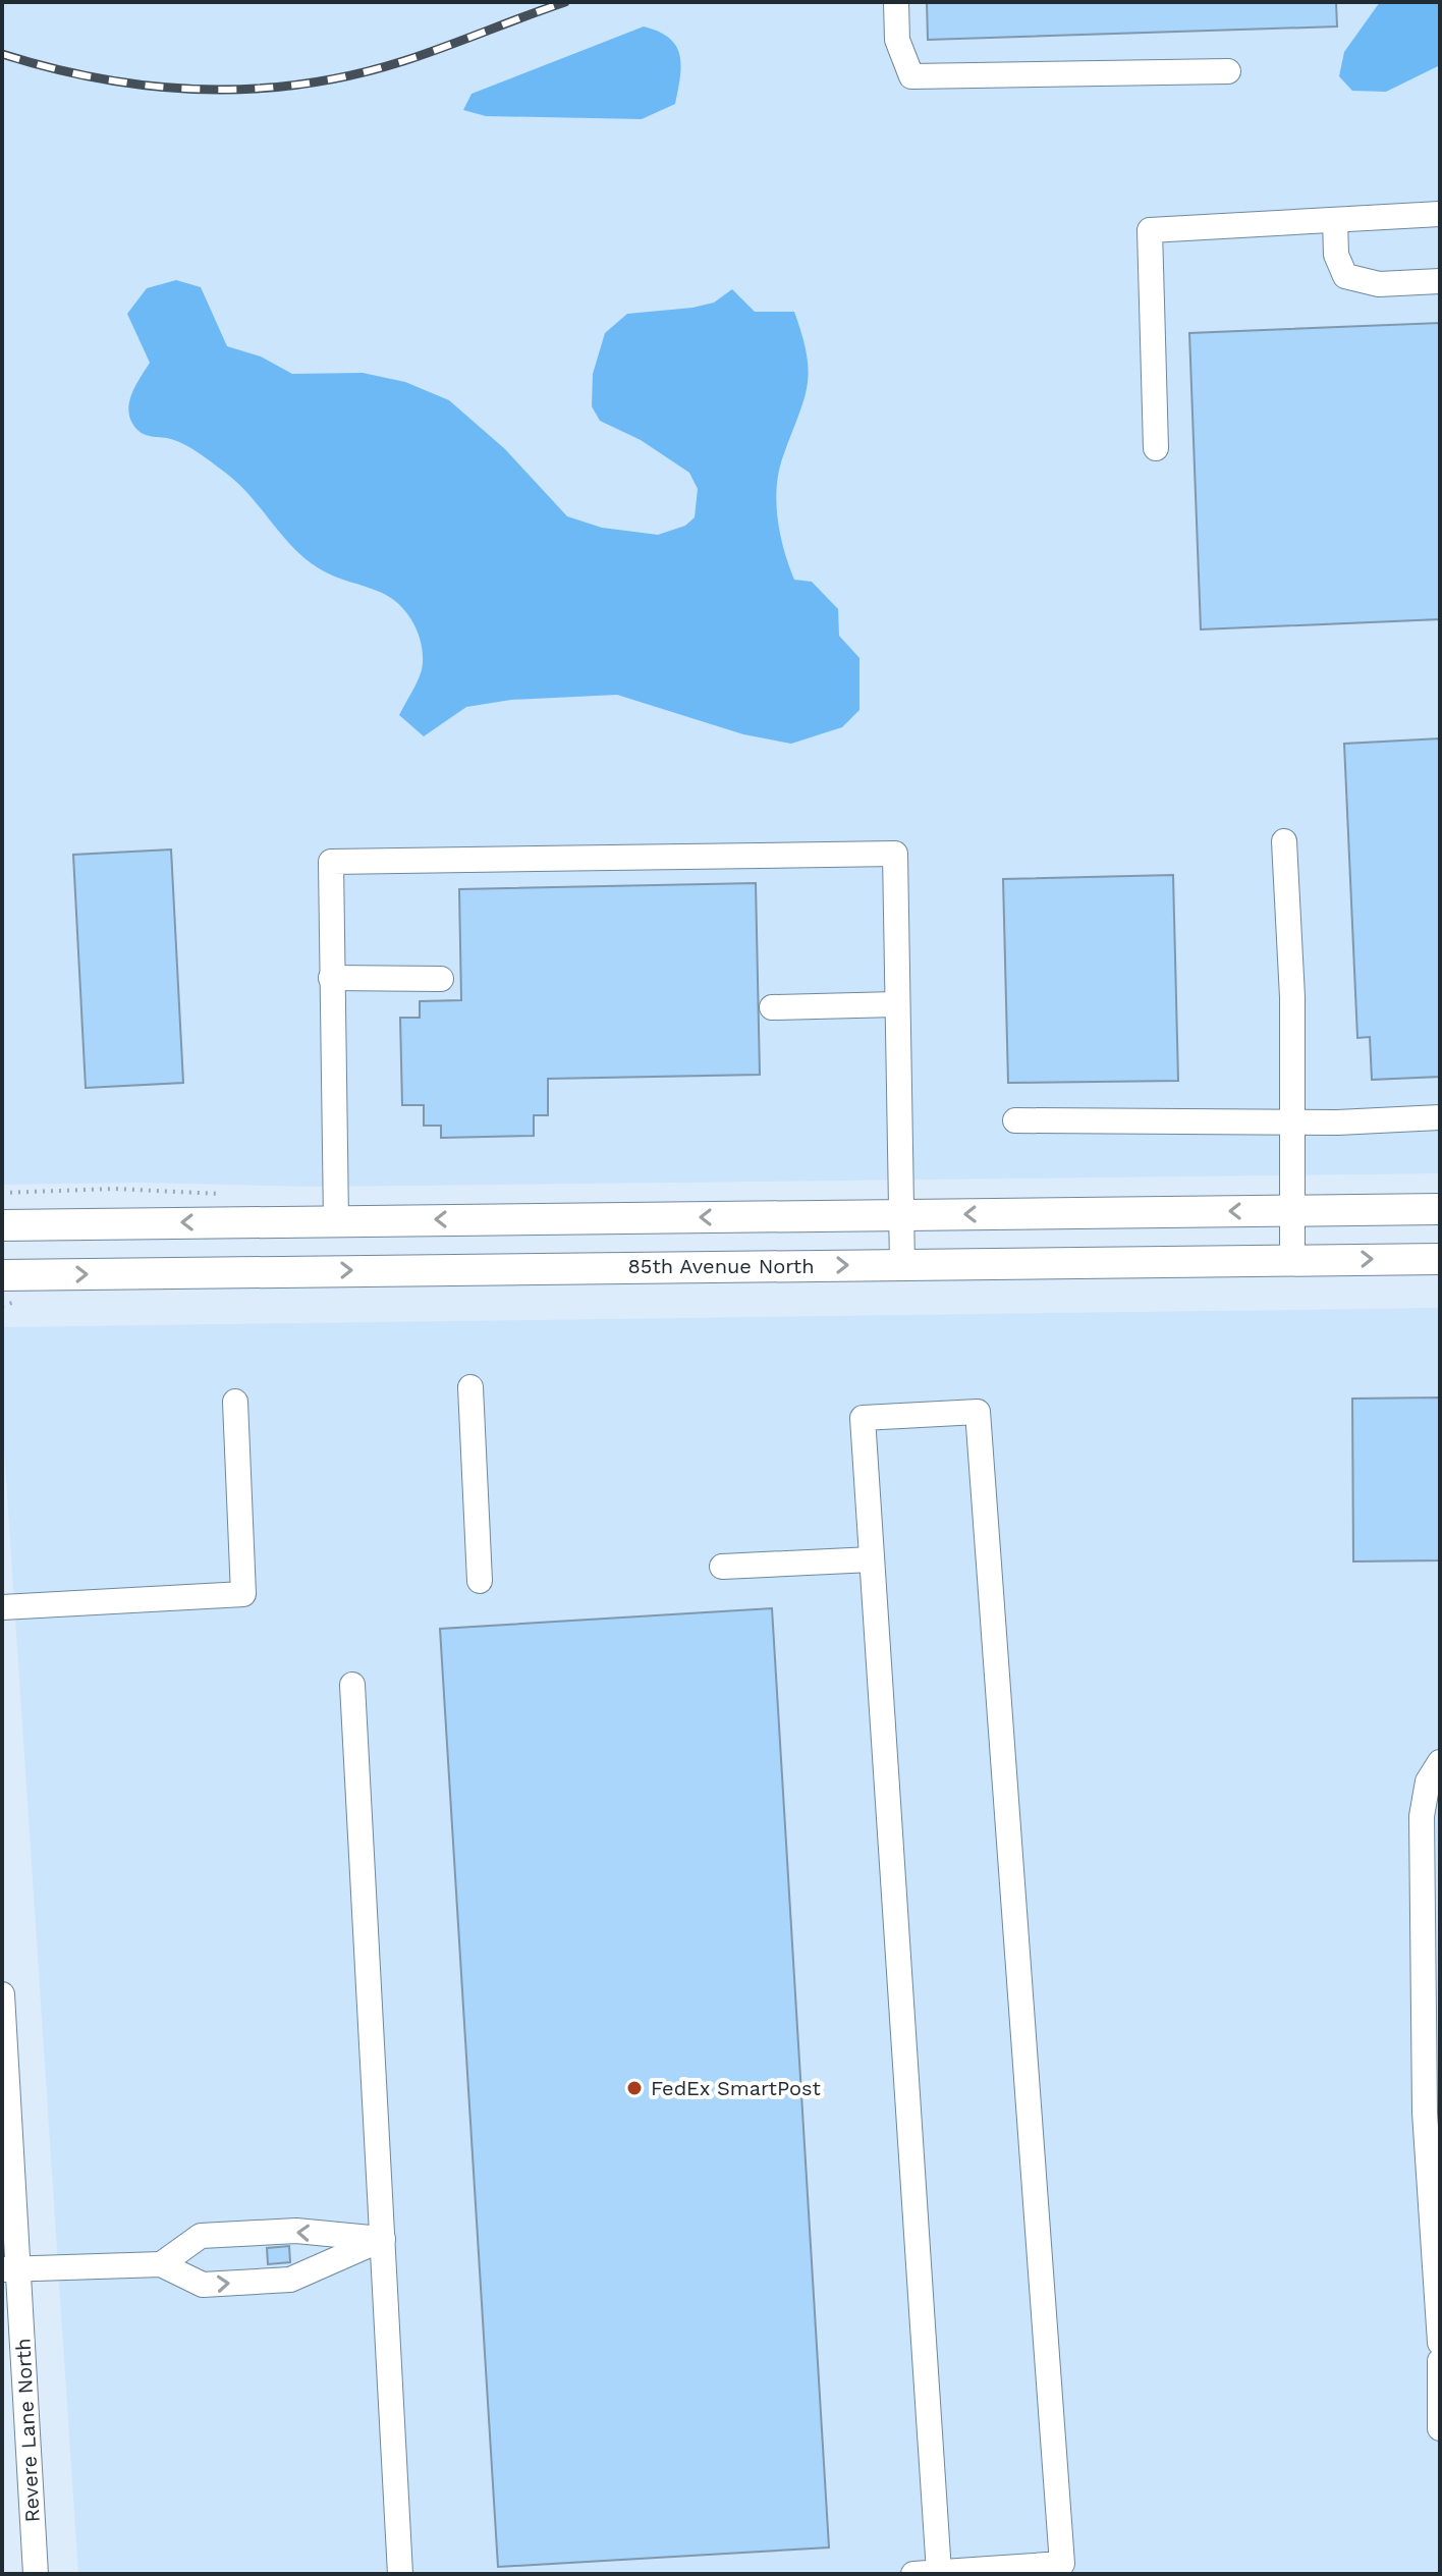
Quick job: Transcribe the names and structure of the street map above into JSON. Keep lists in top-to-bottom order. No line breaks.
{"streets":{"main road":["85th Avenue North"],"street":["Revere Lane North"]},"places":["FedEx SmartPost"]}
